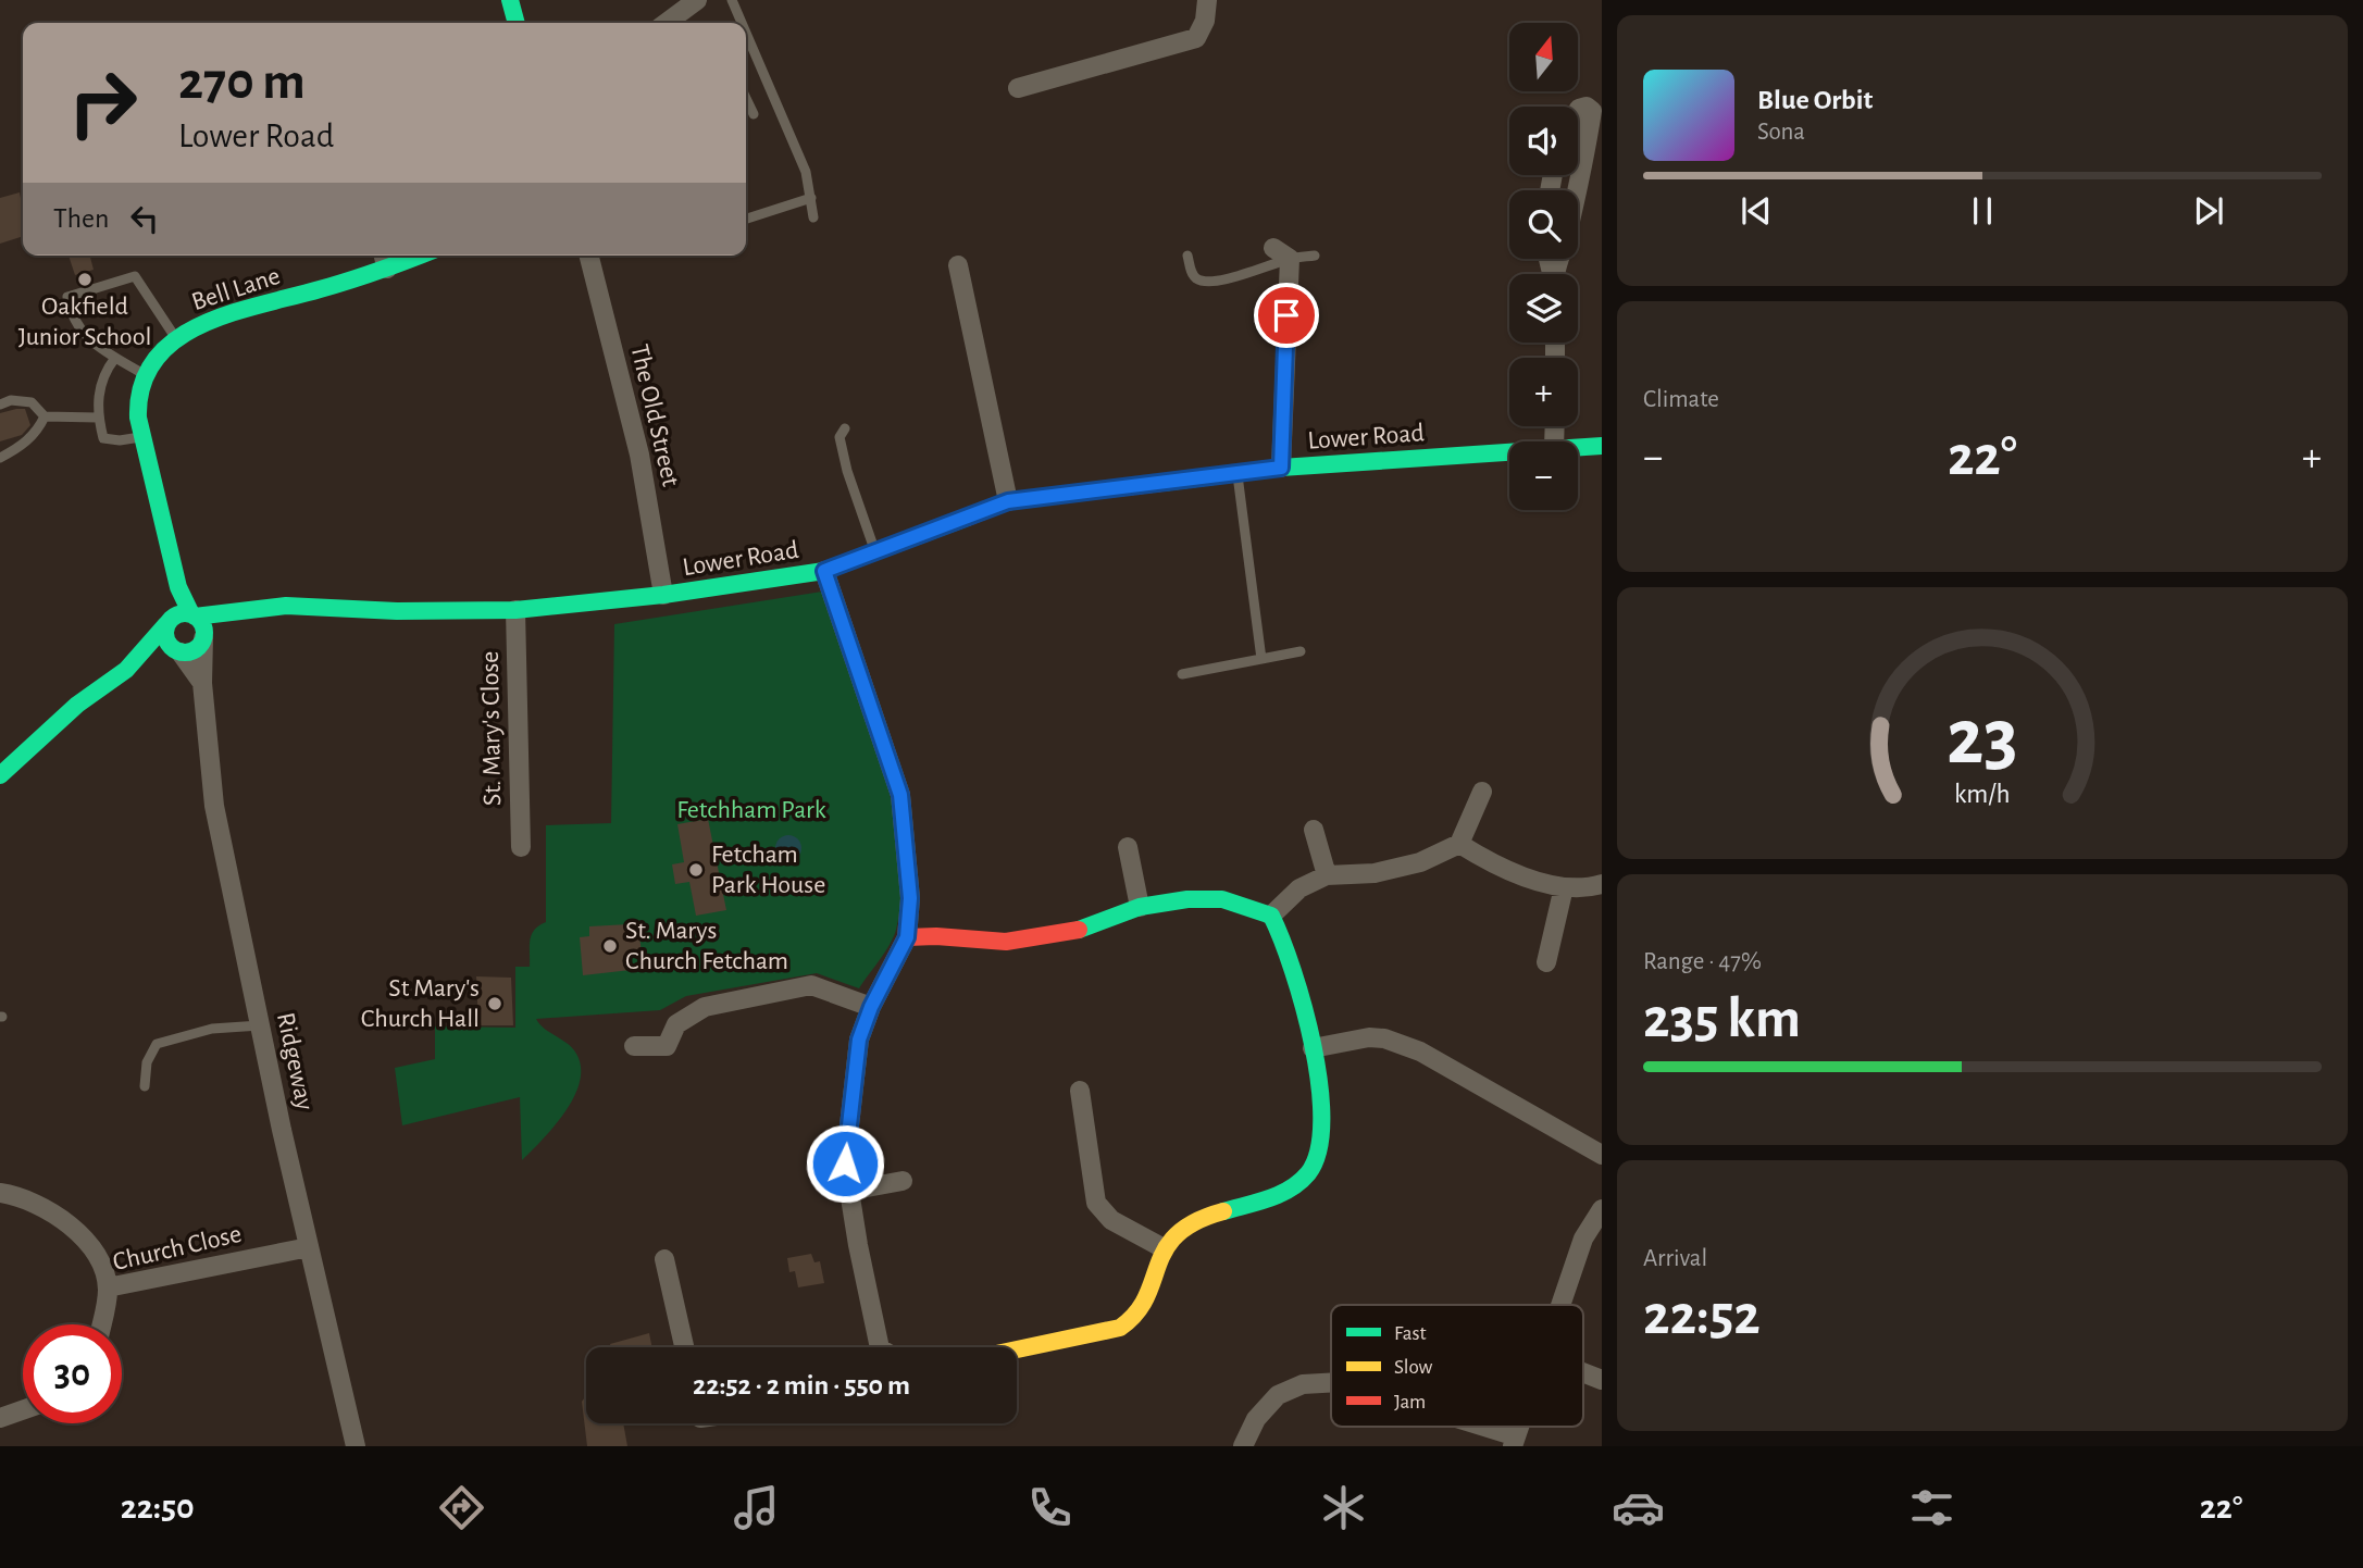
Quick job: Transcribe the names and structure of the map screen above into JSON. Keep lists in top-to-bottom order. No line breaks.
{"streets":{"street":["Bell Lane","The Old Street","Lower Road","St. Mary's Close","Ridgeway","Church Close"]},"crossings":[["The Old Street","Lower Road"],["Lower Road","St. Mary's Close"],["Lower Road","Ridgeway"],["Ridgeway","Church Close"]],"parks":["Fetchham Park"],"places":["Oakfield Junior School","Fetcham Park House","St. Marys Church Fetcham","St Mary's Church Hall"],"legend":["Fast","Slow","Jam"],"north":"top","page":{"map_buttons":["+","−"],"turn":["270 m","Lower Road"],"song":["Blue Orbit","Sona"],"then":"Then","tile":["Climate",["Range · 47%","235 km"],["Arrival","22:52"]],"heat":["−","22°","+"],"limit":"30","trip":"22:52 · 2 min · 550 m","tabs":["22:50","22°"],"gauge":["23","km/h"]}}
